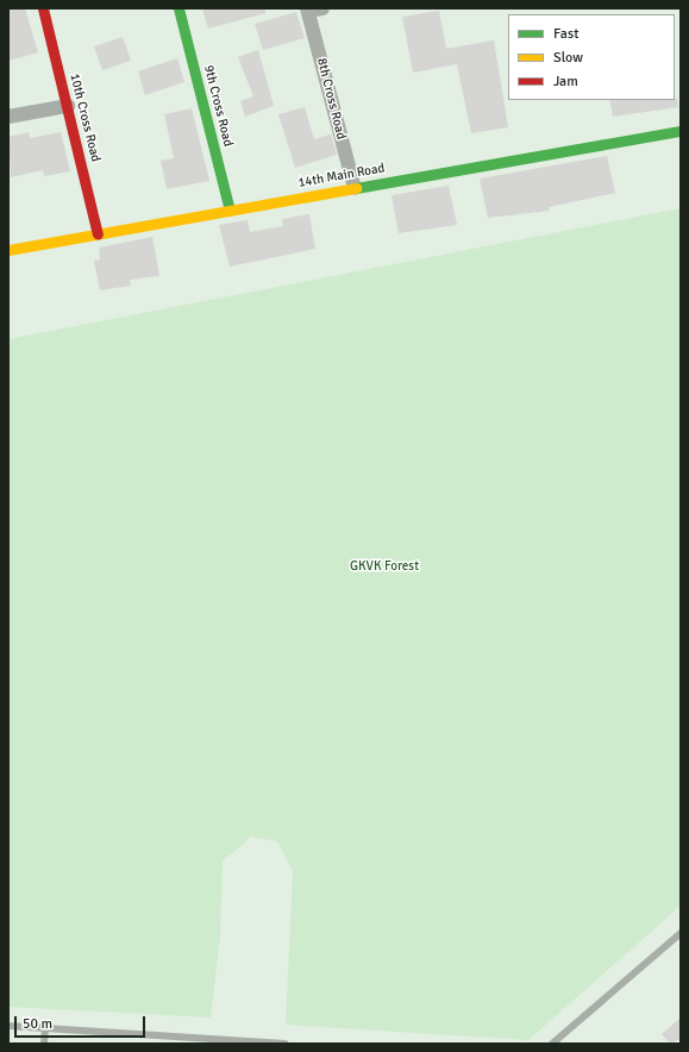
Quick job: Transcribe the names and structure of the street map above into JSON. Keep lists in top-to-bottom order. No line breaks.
{"streets":{"street":["8th Cross Road","9th Cross Road","10th Cross Road","14th Main Road"]},"crossings":[["8th Cross Road","14th Main Road"],["9th Cross Road","14th Main Road"],["10th Cross Road","14th Main Road"]],"parks":["GKVK Forest"],"legend":["Fast","Slow","Jam"],"scale_bar":"50 m"}
